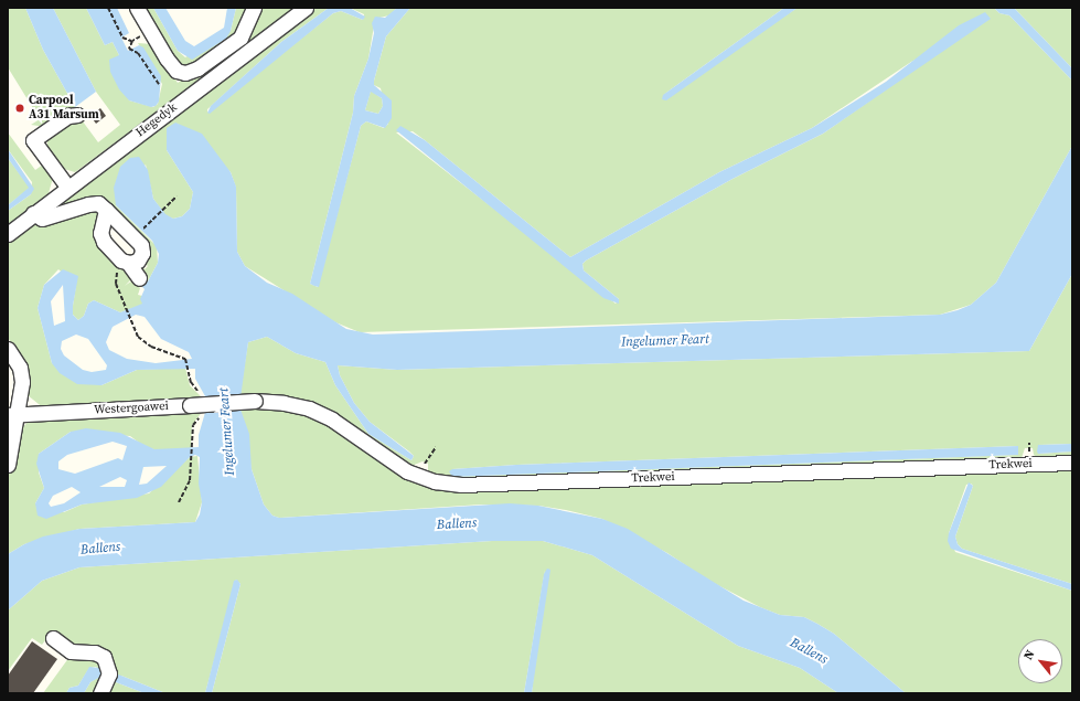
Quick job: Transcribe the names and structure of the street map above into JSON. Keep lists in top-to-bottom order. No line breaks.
{"streets":{"street":["Hegedyk","Westergoawei","Trekwei"]},"crossings":[["Westergoawei","Trekwei"]],"water":["Ingelumer Feart","Ballens"],"places":["Carpool A31 Marsum"],"north":"top left"}
